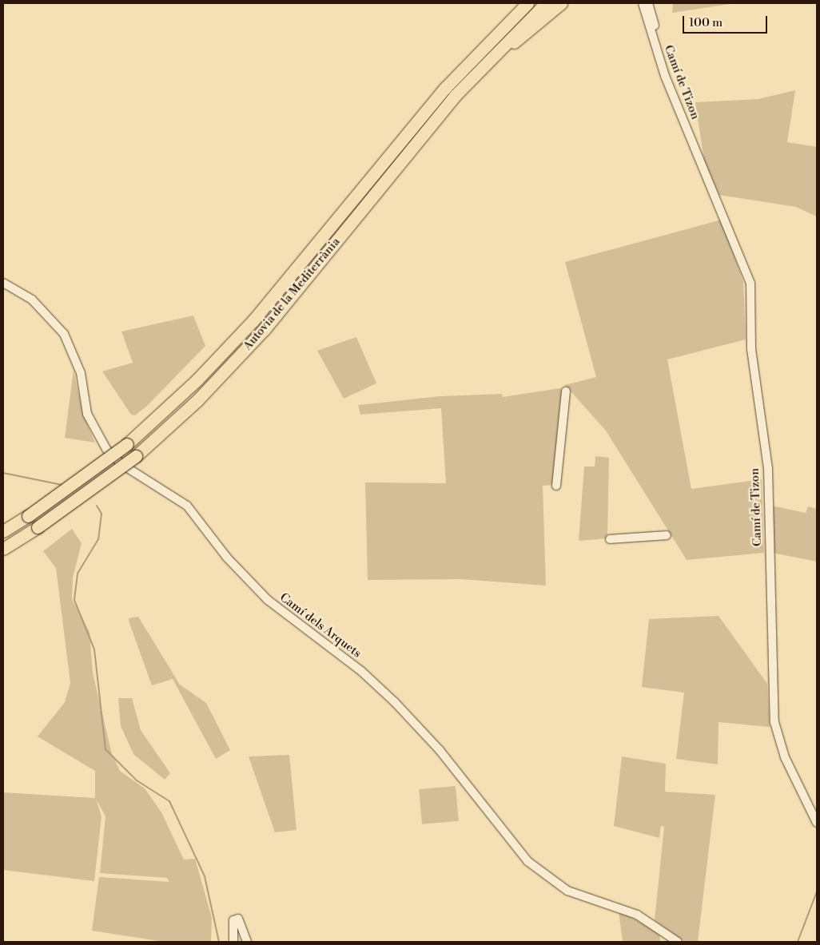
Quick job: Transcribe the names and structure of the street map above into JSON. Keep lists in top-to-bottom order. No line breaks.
{"streets":{"highway":["Autovia de la Mediterrània"],"street":["Camí de Tizon","Camí dels Arquets"]},"scale_bar":"100 m"}
